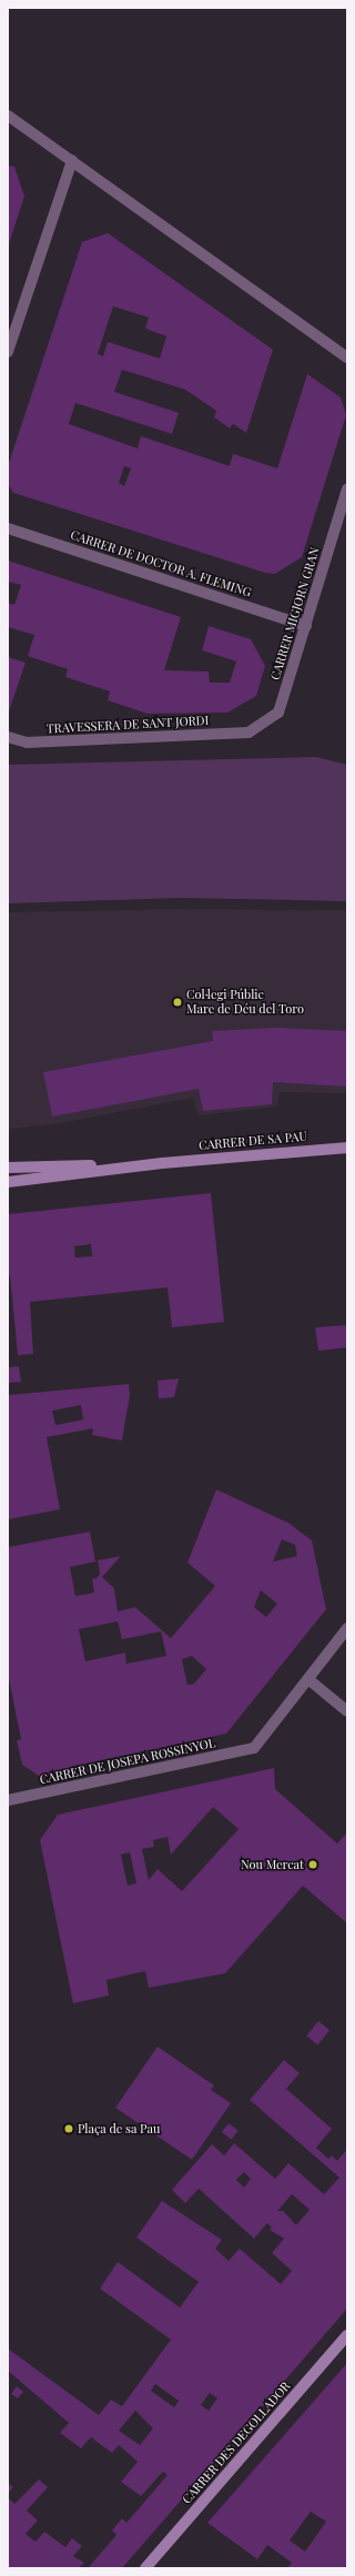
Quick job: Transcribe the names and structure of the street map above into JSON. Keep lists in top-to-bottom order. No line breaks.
{"streets":{"street":["CARRER DE DOCTOR A. FLEMING","CARRER MIGJORN GRAN","TRAVESSERA DE SANT JORDI","CARRER DE SA PAU","CARRER DE JOSEPA ROSSINYOL","CARRER DES DEGOLLADOR"]},"crossings":[["CARRER DE DOCTOR A. FLEMING","CARRER MIGJORN GRAN"],["CARRER MIGJORN GRAN","TRAVESSERA DE SANT JORDI"]],"places":["Col·legi Públic Mare de Déu del Toro","Nou Mercat","Plaça de sa Pau"]}
